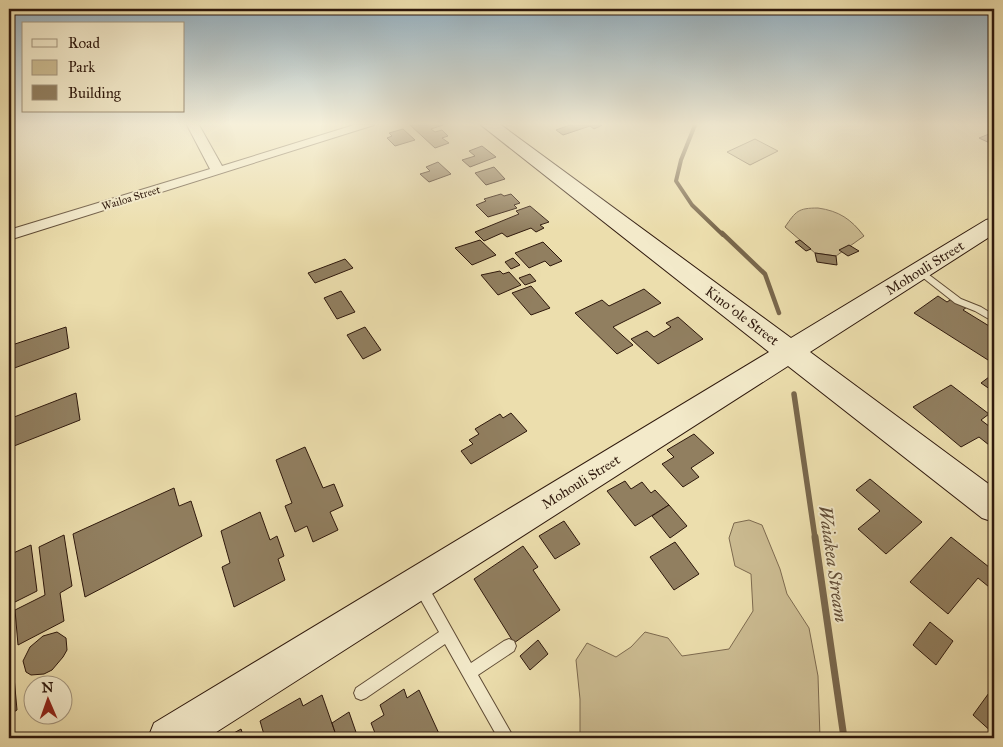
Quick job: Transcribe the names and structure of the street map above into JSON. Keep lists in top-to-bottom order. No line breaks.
{"streets":{"street":["Wailoa Street","Mohouli Street","Kinoʻole Street"]},"crossings":[["Mohouli Street","Kinoʻole Street"]],"water":["Waiakea Stream"],"legend":["Road","Park","Building"],"north":"top"}
